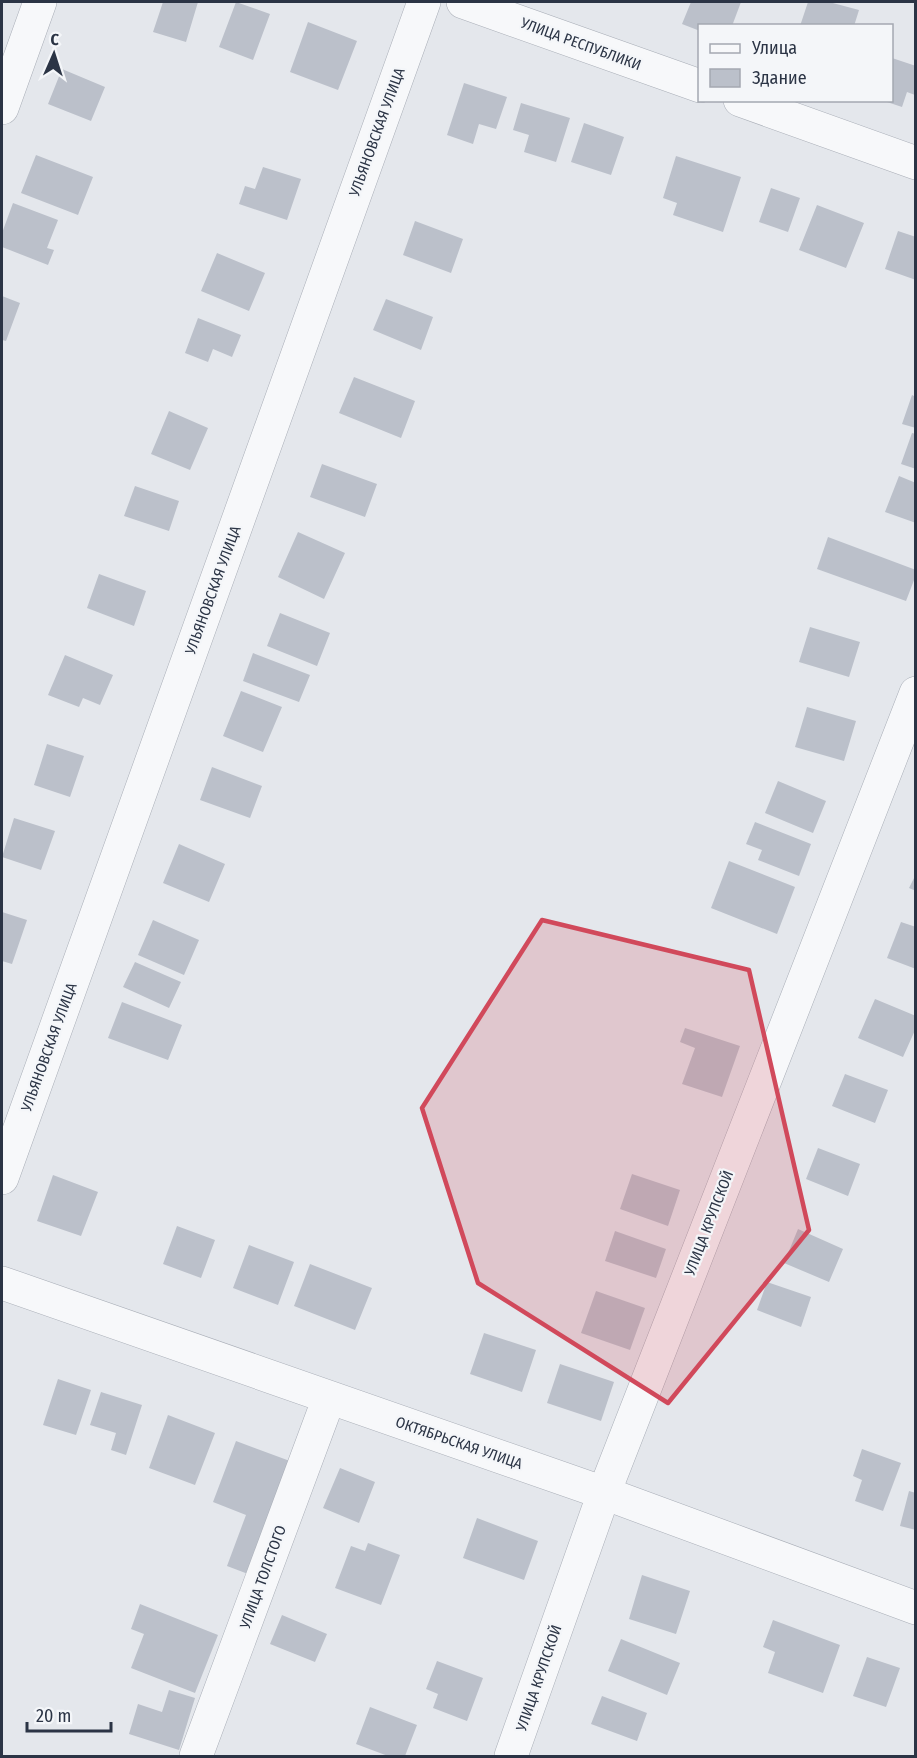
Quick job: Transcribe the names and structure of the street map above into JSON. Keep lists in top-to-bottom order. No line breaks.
{"streets":{"street":["УЛИЦА РЕСПУБЛИКИ","УЛЬЯНОВСКАЯ УЛИЦА","УЛИЦА КРУПСКОЙ","ОКТЯБРЬСКАЯ УЛИЦА","УЛИЦА ТОЛСТОГО"]},"crossings":[["УЛИЦА КРУПСКОЙ","ОКТЯБРЬСКАЯ УЛИЦА"],["ОКТЯБРЬСКАЯ УЛИЦА","УЛИЦА ТОЛСТОГО"]],"legend":["Улица","Здание"],"scale_bar":"20 m","north":"top"}
